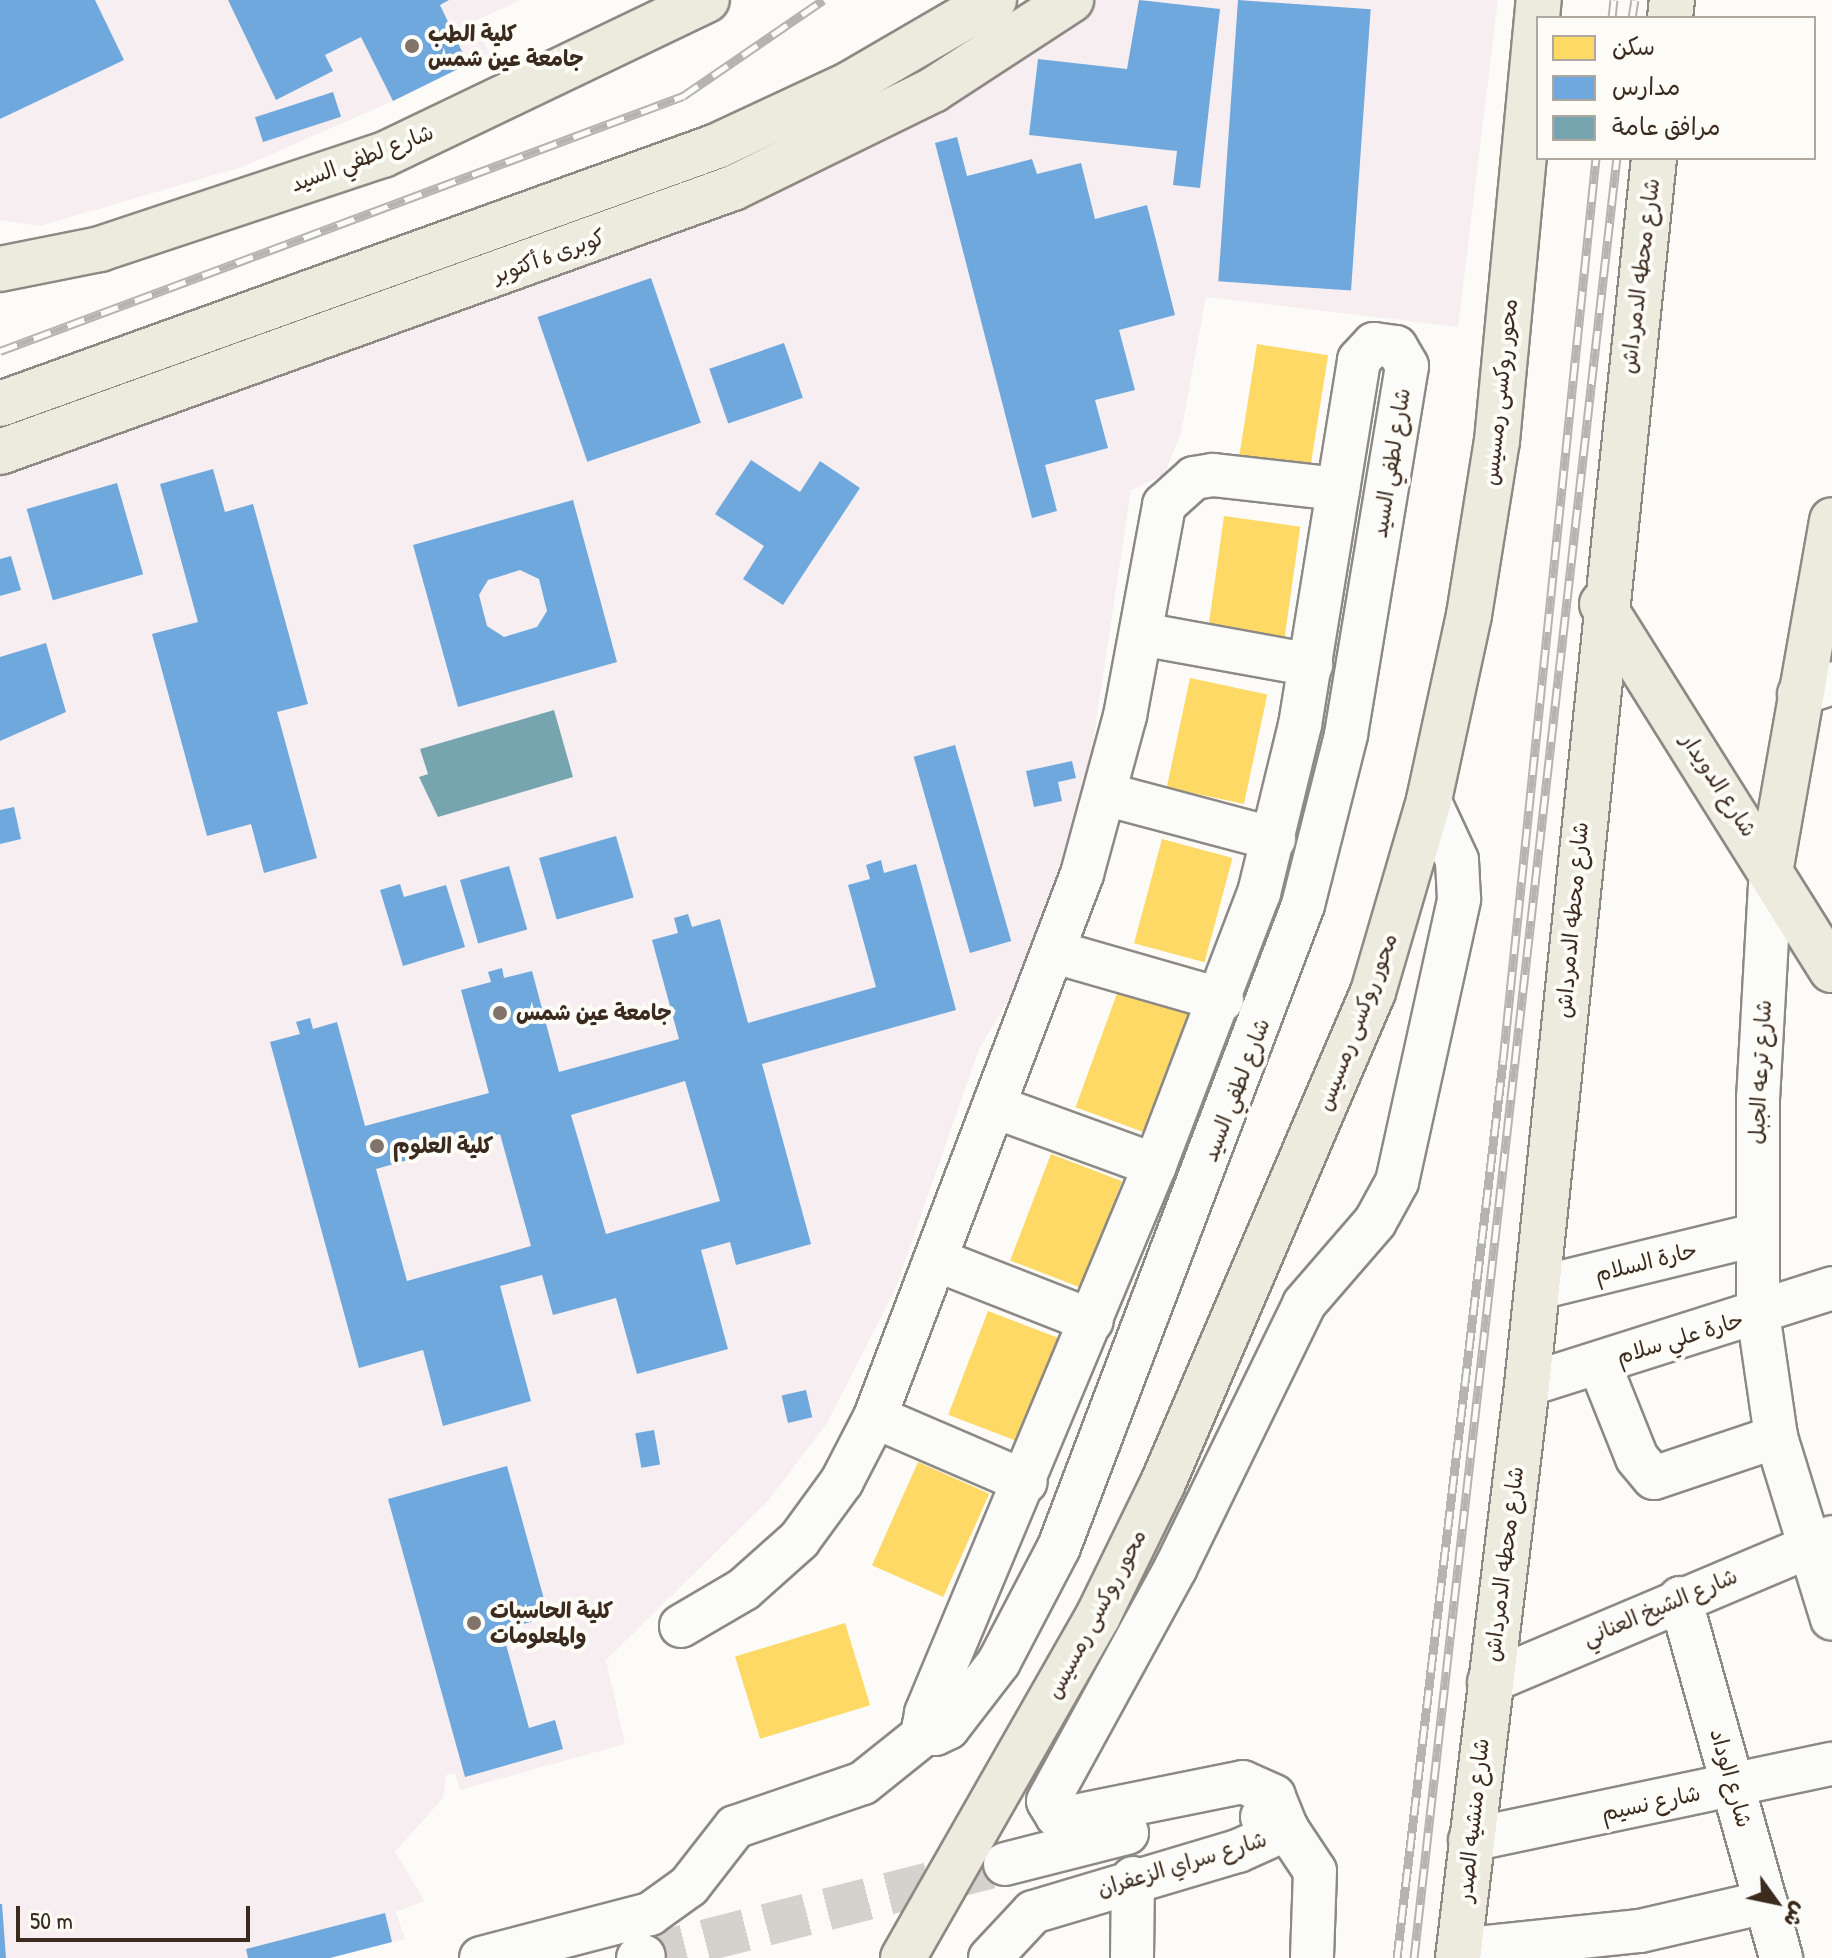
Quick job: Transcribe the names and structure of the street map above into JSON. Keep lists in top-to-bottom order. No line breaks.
{"streets":{"main road":["شارع لطفي السيد","كوبرى 6 أكتوبر","شارع محطه الدمرداش","محور روكسى رمسيس","شارع الدويدار","شارع ترعه الجبل","شارع منشيه الصدر"],"street":["حارة السلام","حارة علي سلام","شارع الشيخ العناني","شارع الوداد","شارع نسيم","شارع سراي الزعفران"]},"crossings":[["شارع محطه الدمرداش","شارع الدويدار"],["شارع محطه الدمرداش","حارة السلام"],["شارع محطه الدمرداش","حارة علي سلام"],["شارع محطه الدمرداش","شارع الشيخ العناني"],["شارع محطه الدمرداش","شارع منشيه الصدر"],["شارع الدويدار","شارع ترعه الجبل"],["شارع ترعه الجبل","حارة السلام"],["شارع ترعه الجبل","حارة علي سلام"],["شارع ترعه الجبل","شارع الشيخ العناني"],["شارع الشيخ العناني","شارع الوداد"],["شارع الشيخ العناني","شارع منشيه الصدر"],["شارع الوداد","شارع نسيم"],["شارع نسيم","شارع منشيه الصدر"]],"places":["كلية الطب جامعة عين شمس","جامعة عين شمس","كلية العلوم","كلية الحاسبات والمعلومات"],"legend":["سكن","مدارس","مرافق عامة"],"scale_bar":"50 m","north":"bottom right"}
